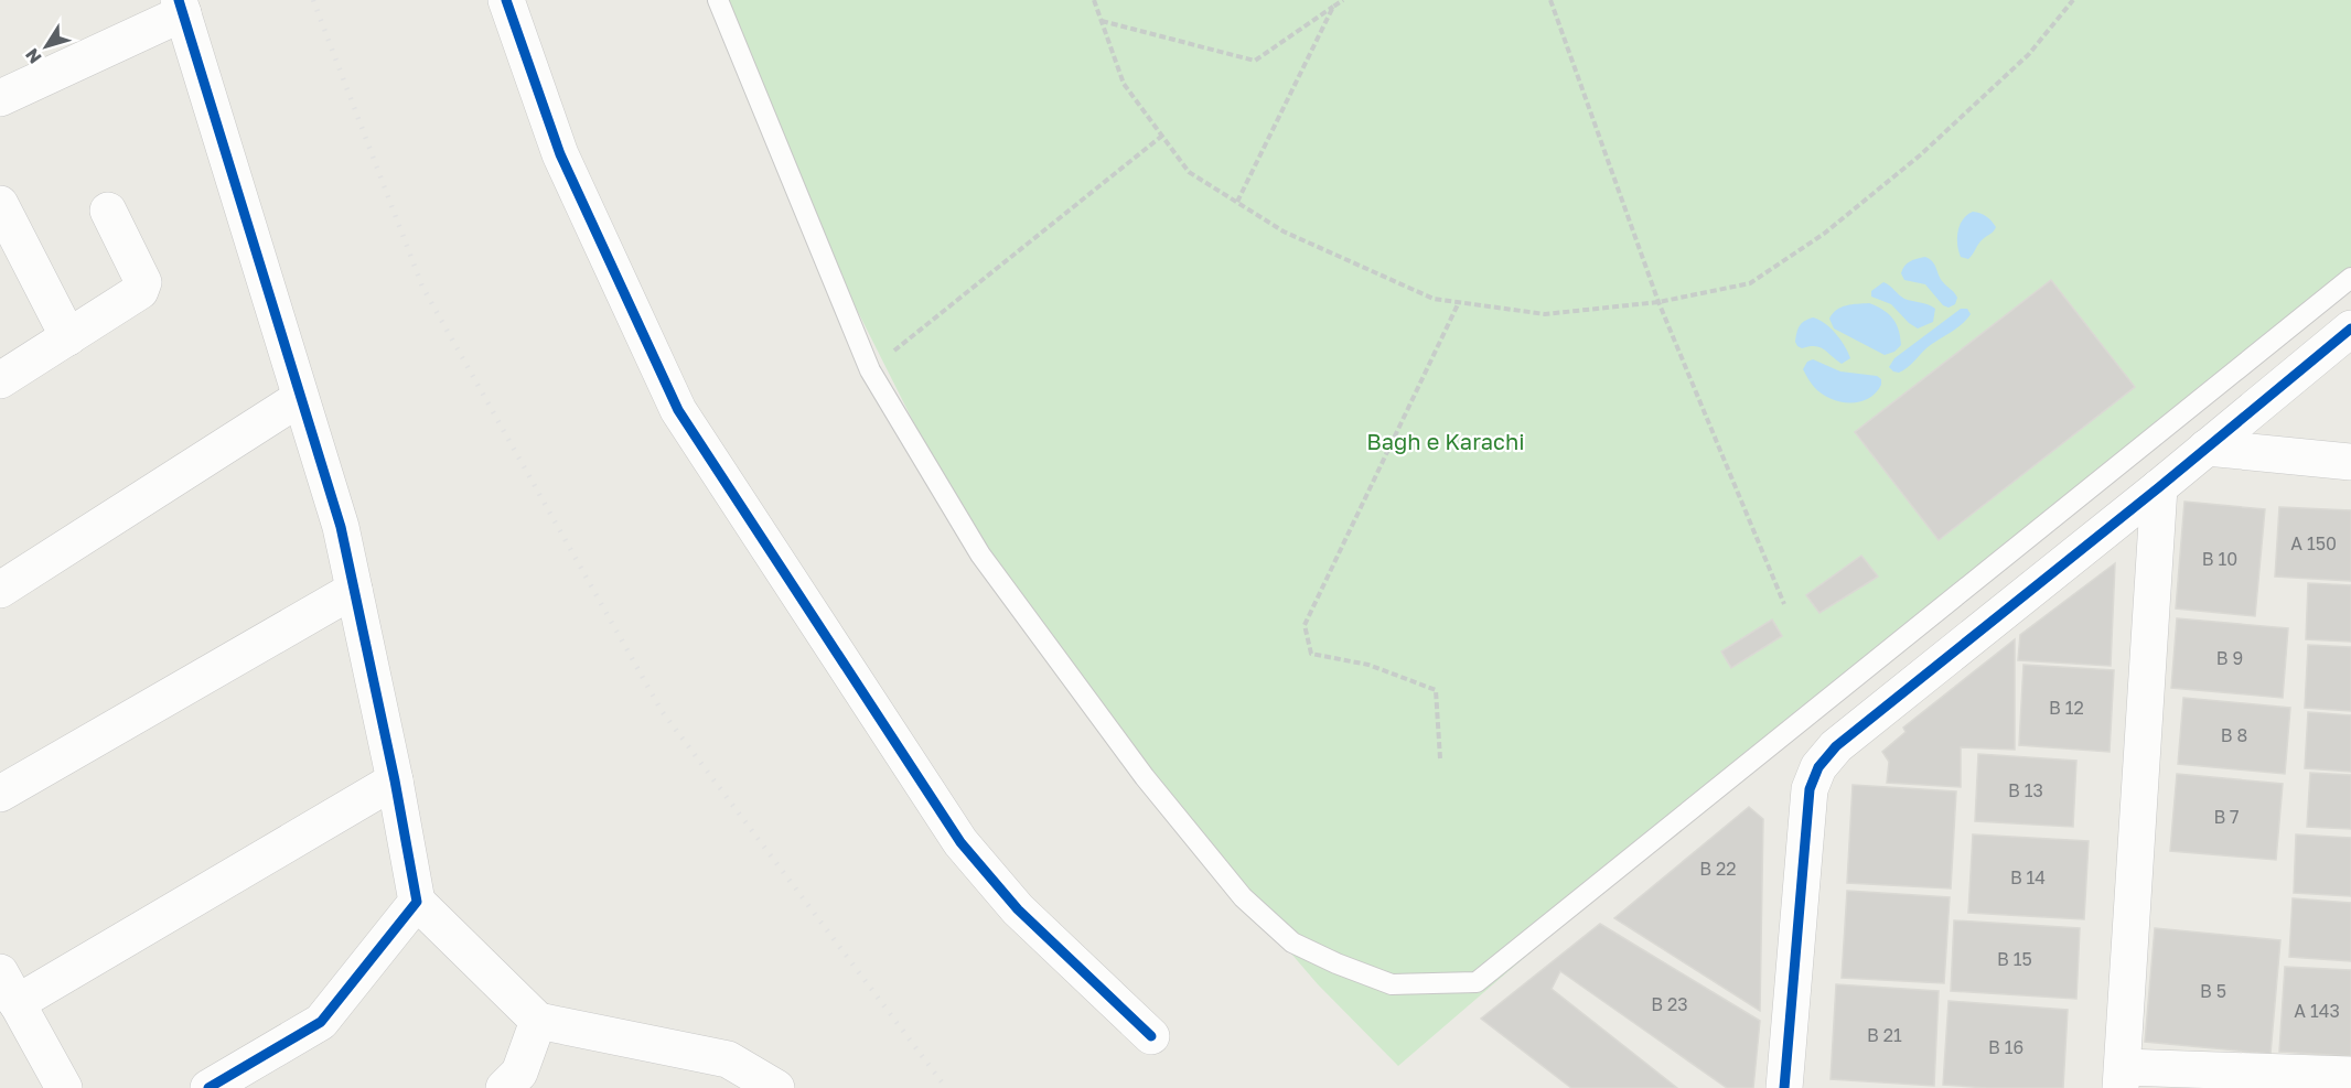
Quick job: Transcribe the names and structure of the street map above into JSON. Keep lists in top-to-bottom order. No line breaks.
{"parks":["Bagh e Karachi"],"house_numbers":["A 150","B 10","B 9","B 12","B 8","B 13","B 7","B 22","B 14","B 15","B 5","B 23","A 143","B 21","B 16"],"north":"bottom left"}
